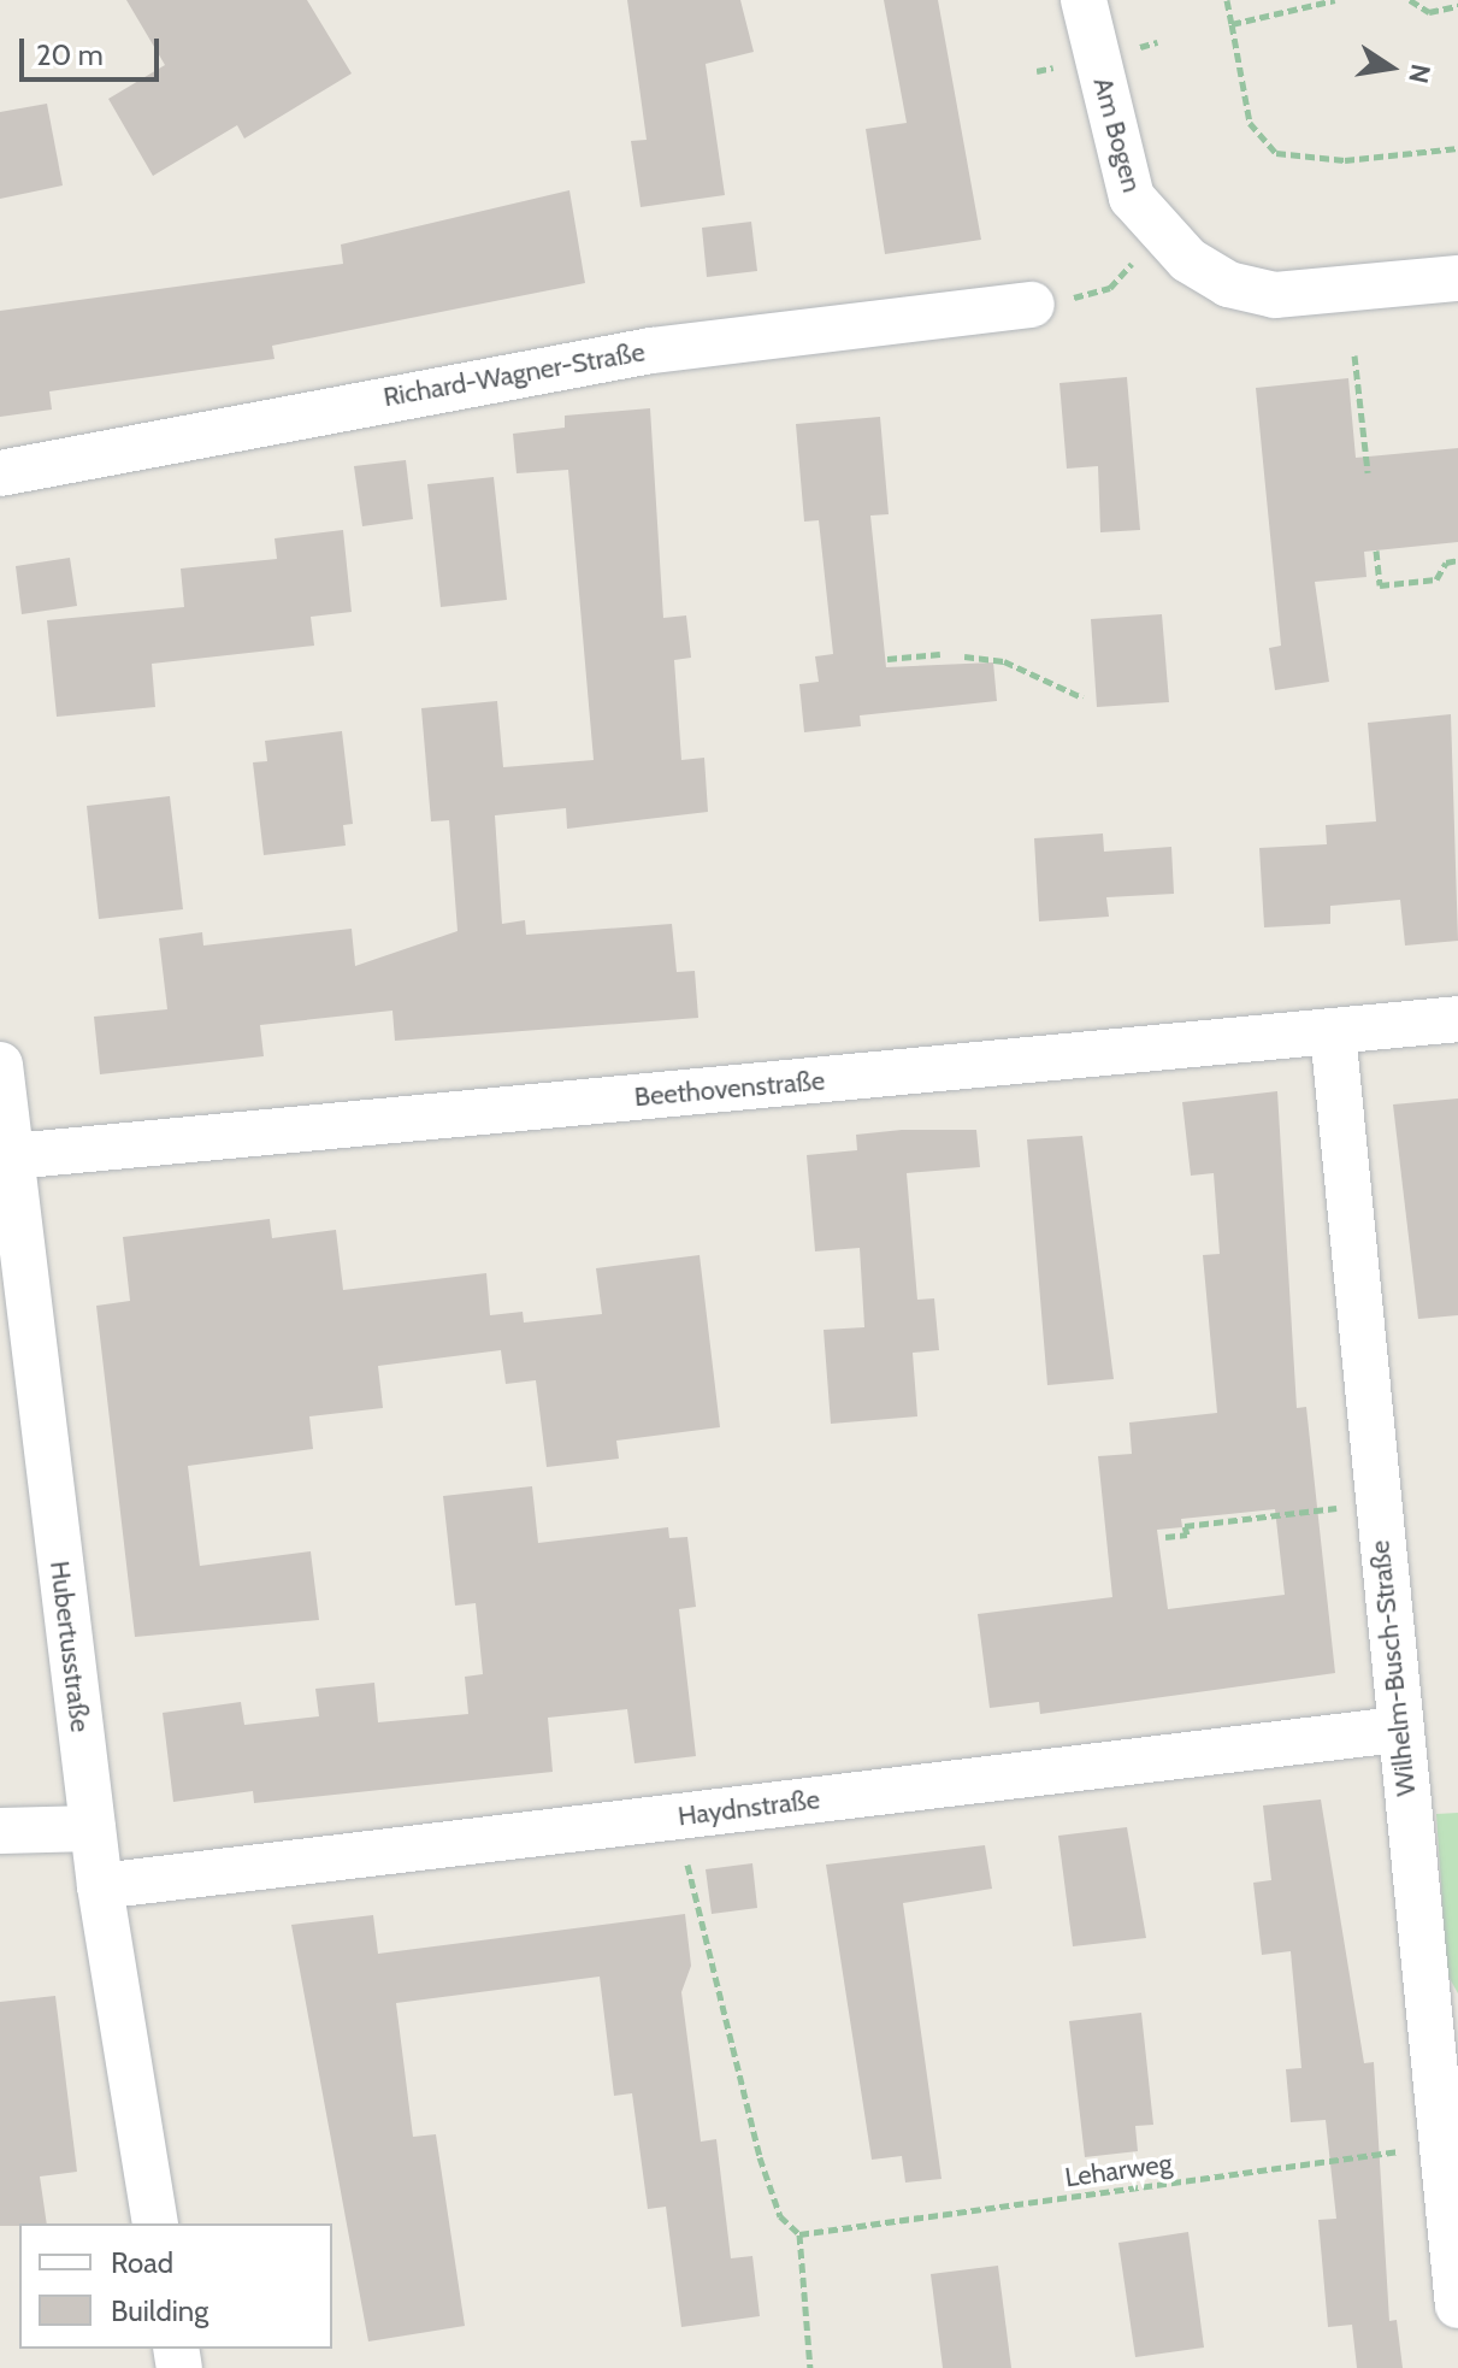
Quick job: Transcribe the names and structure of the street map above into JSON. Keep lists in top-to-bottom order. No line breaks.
{"streets":{"street":["Am Bogen","Richard-Wagner-Straße","Beethovenstraße","Hubertusstraße","Wilhelm-Busch-Straße","Haydnstraße"],"path":["Leharweg"]},"crossings":[["Beethovenstraße","Hubertusstraße"],["Beethovenstraße","Wilhelm-Busch-Straße"],["Hubertusstraße","Haydnstraße"],["Wilhelm-Busch-Straße","Haydnstraße"],["Wilhelm-Busch-Straße","Leharweg"]],"legend":["Road","Building"],"scale_bar":"20 m","north":"right"}
